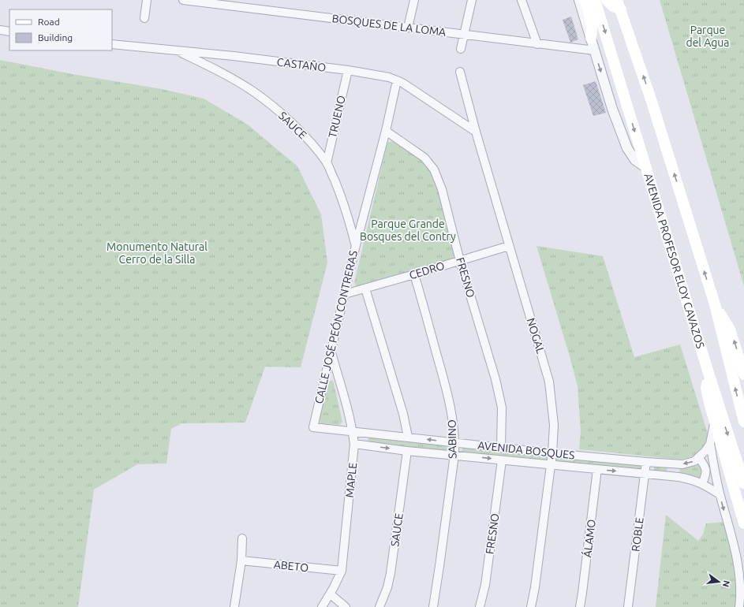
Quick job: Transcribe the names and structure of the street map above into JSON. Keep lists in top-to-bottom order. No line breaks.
{"streets":{"main road":["AVENIDA PROFESOR ELOY CAVAZOS"],"street":["BOSQUES DE LA LOMA","CASTAÑO","TRUENO","SAUCE","CEDRO","FRESNO","CALLE JOSÉ PEÓN CONTRERAS","NOGAL","SABINO","AVENIDA BOSQUES","MAPLE","ROBLE","ÁLAMO","ABETO"]},"crossings":[["CASTAÑO","TRUENO"],["CASTAÑO","SAUCE"],["CASTAÑO","CALLE JOSÉ PEÓN CONTRERAS"],["CASTAÑO","NOGAL"],["TRUENO","SAUCE"],["SAUCE","CALLE JOSÉ PEÓN CONTRERAS"],["SAUCE","AVENIDA BOSQUES"],["CEDRO","FRESNO"],["CEDRO","CALLE JOSÉ PEÓN CONTRERAS"],["CEDRO","NOGAL"],["CEDRO","SABINO"],["FRESNO","CALLE JOSÉ PEÓN CONTRERAS"],["FRESNO","AVENIDA BOSQUES"],["CALLE JOSÉ PEÓN CONTRERAS","AVENIDA BOSQUES"],["CALLE JOSÉ PEÓN CONTRERAS","MAPLE"],["NOGAL","AVENIDA BOSQUES"],["SABINO","AVENIDA BOSQUES"],["AVENIDA BOSQUES","MAPLE"],["AVENIDA BOSQUES","ROBLE"],["AVENIDA BOSQUES","ÁLAMO"],["MAPLE","ABETO"]],"parks":["Parque del Agua","Parque Grande Bosques del Contry","Monumento Natural Cerro de la Silla"],"legend":["Road","Building"],"north":"right"}
